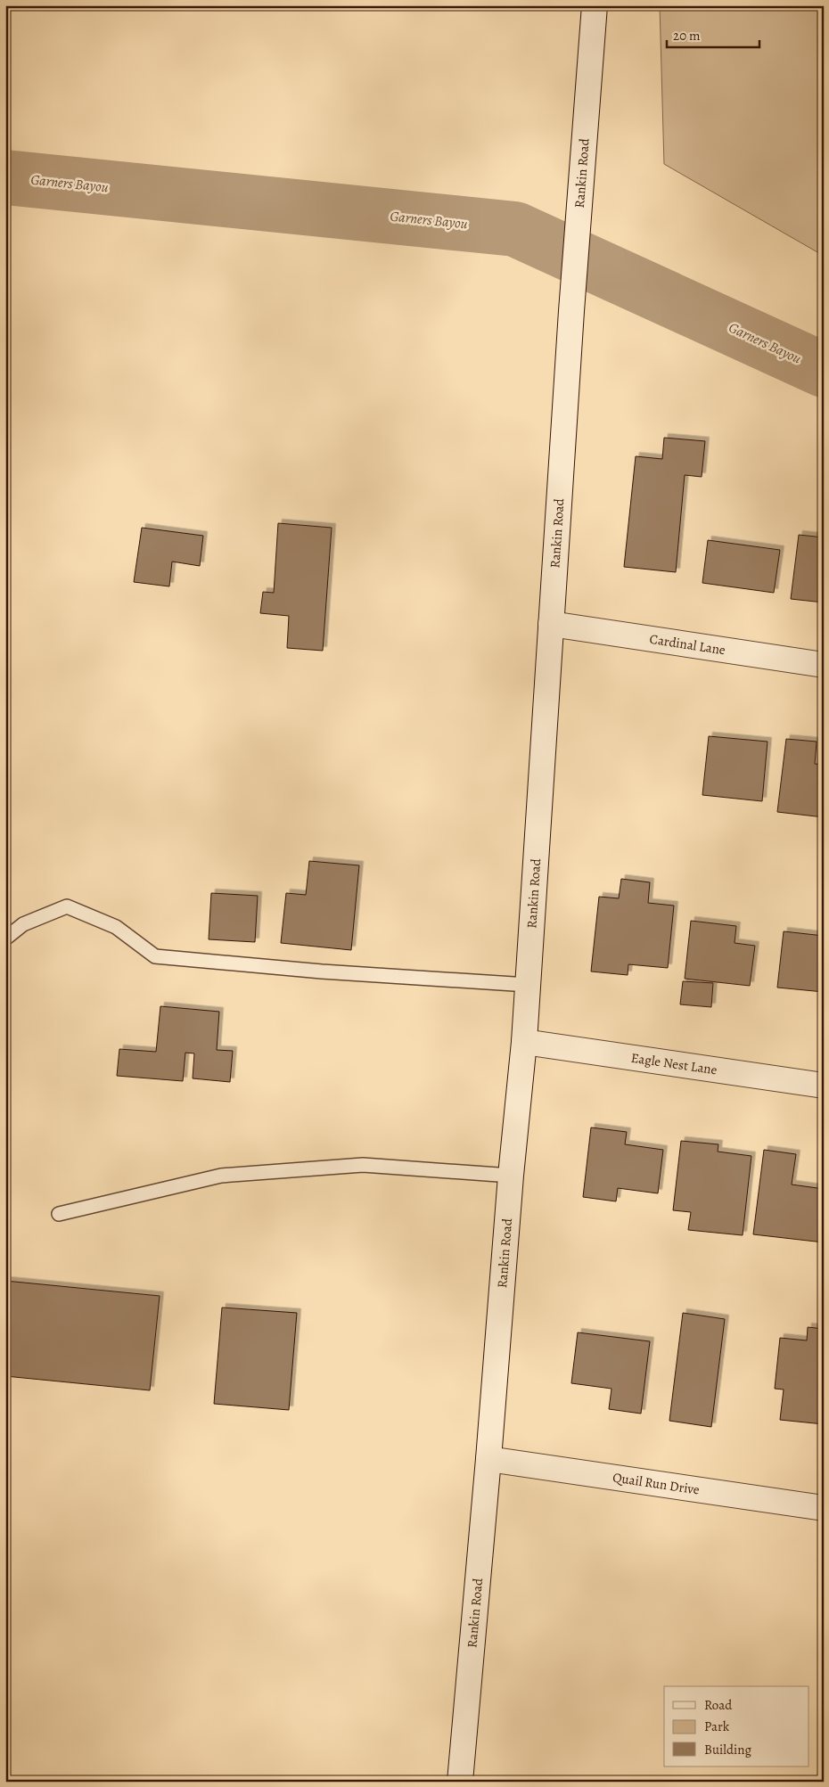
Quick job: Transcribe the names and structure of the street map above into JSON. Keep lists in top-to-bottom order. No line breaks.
{"streets":{"street":["Rankin Road","Cardinal Lane","Eagle Nest Lane","Quail Run Drive"]},"crossings":[["Rankin Road","Cardinal Lane"],["Rankin Road","Eagle Nest Lane"],["Rankin Road","Quail Run Drive"]],"water":["Garners Bayou"],"legend":["Road","Park","Building"],"scale_bar":"20 m"}
